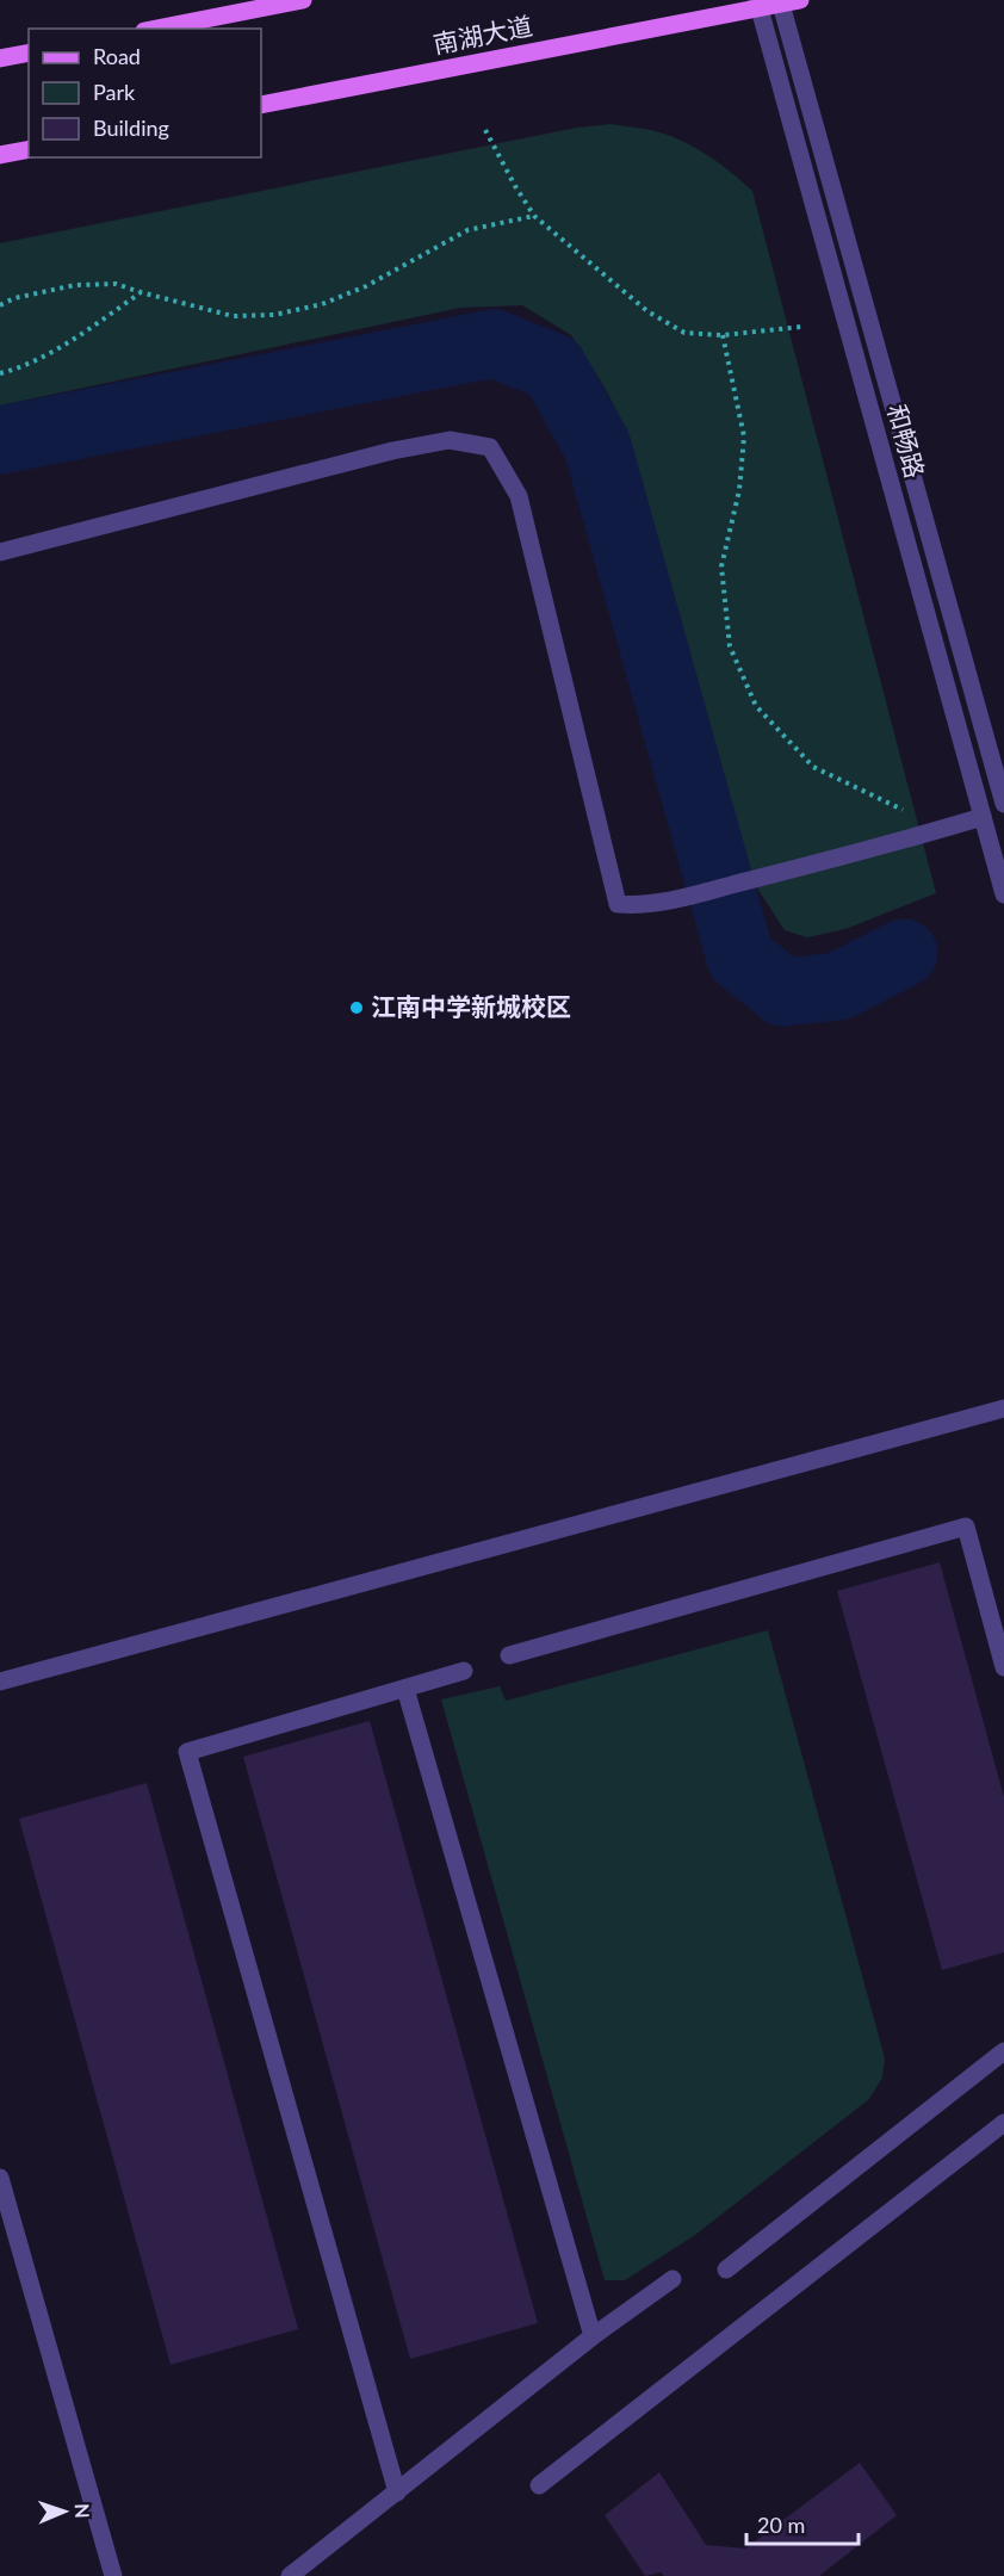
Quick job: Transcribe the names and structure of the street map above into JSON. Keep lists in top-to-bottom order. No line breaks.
{"streets":{"main road":["南湖大道"],"street":["和畅路"]},"crossings":[["南湖大道","和畅路"]],"places":["江南中学新城校区"],"legend":["Road","Park","Building"],"scale_bar":"20 m","north":"right"}
